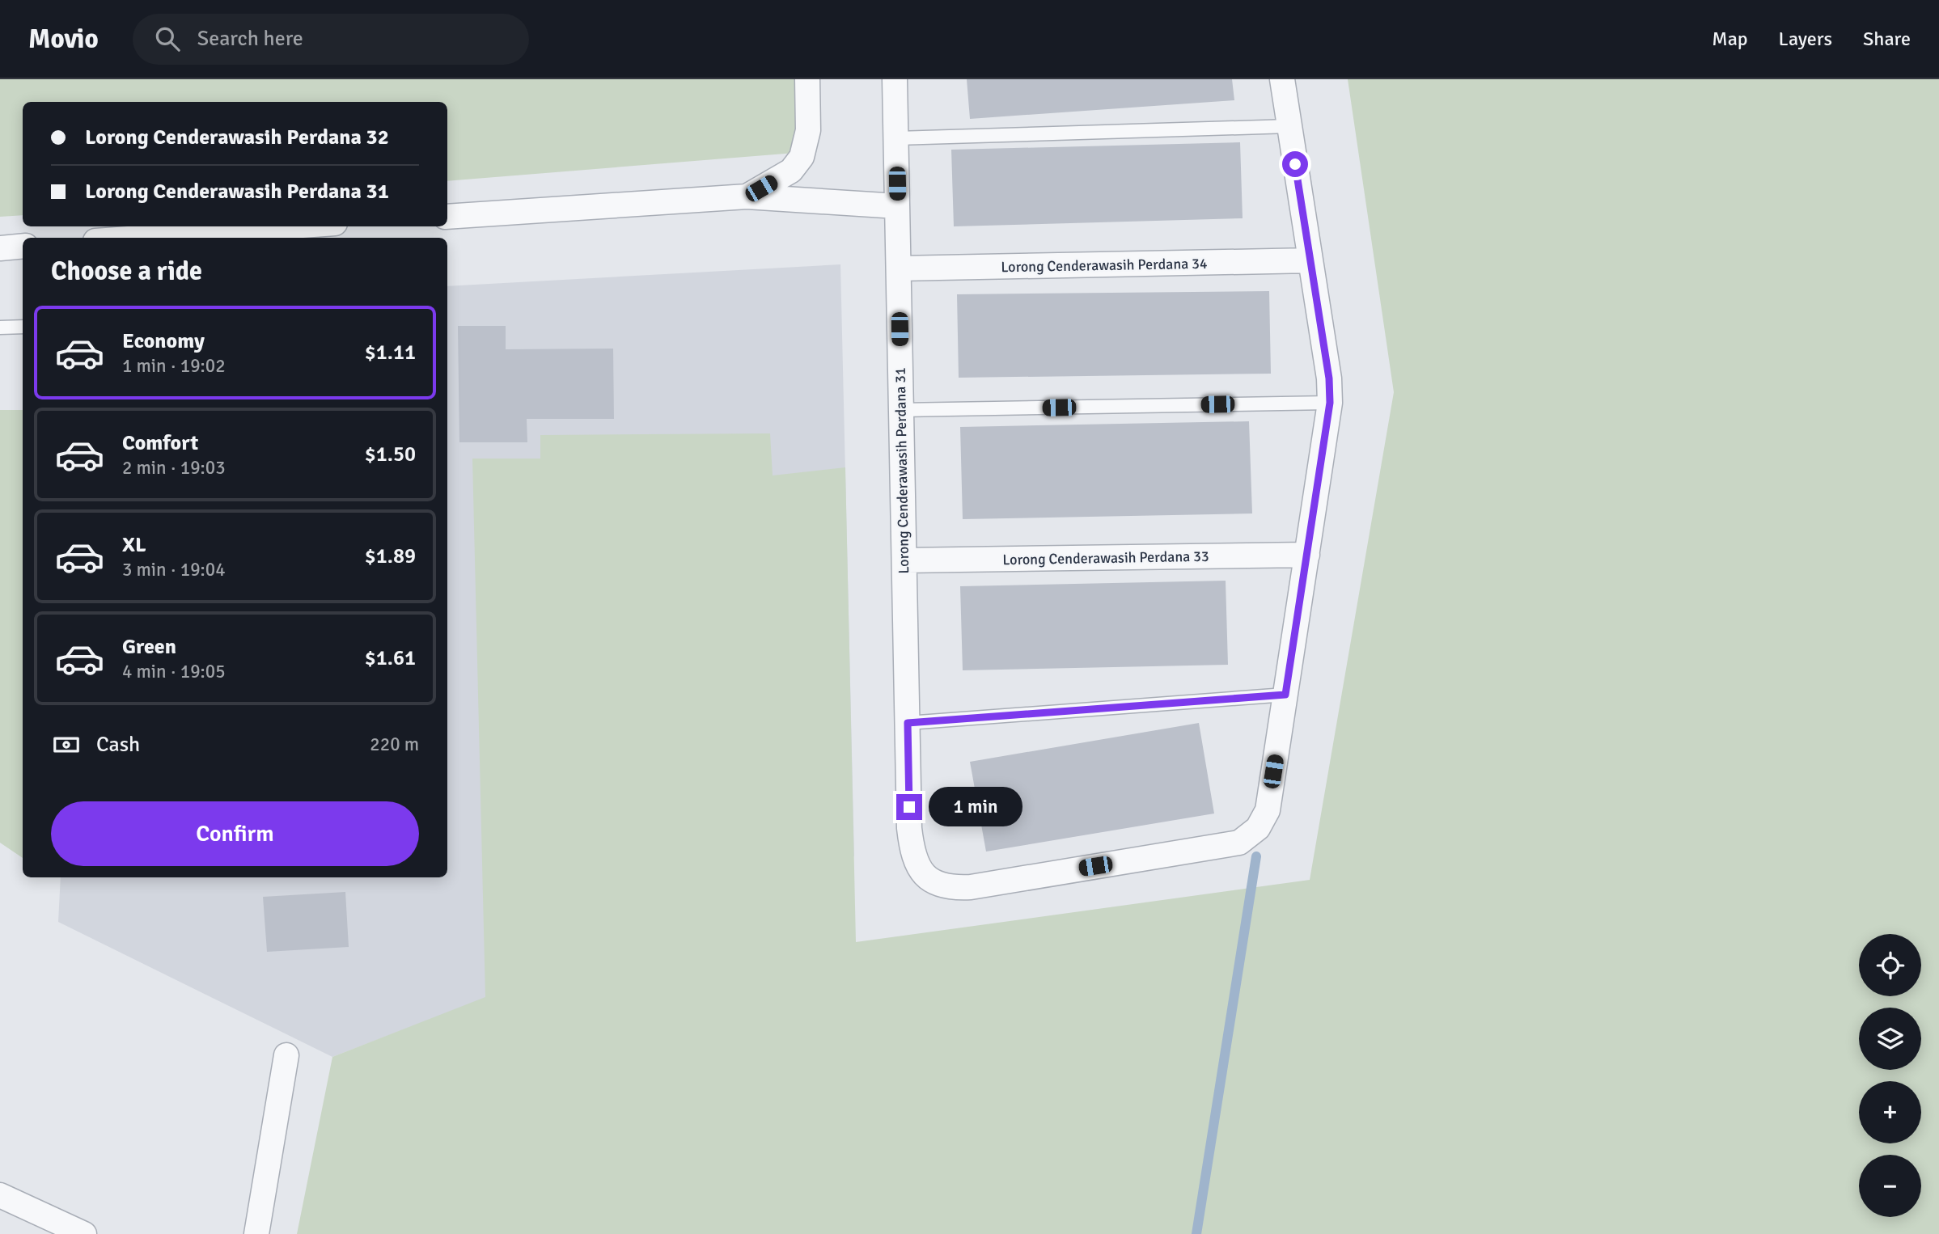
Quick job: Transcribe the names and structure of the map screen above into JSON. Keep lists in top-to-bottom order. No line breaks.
{"streets":{"street":["Lorong Cenderawasih Perdana 34","Lorong Cenderawasih Perdana 31","Lorong Cenderawasih Perdana 33"]},"crossings":[["Lorong Cenderawasih Perdana 34","Lorong Cenderawasih Perdana 31"],["Lorong Cenderawasih Perdana 31","Lorong Cenderawasih Perdana 33"]],"page":{"header":"Movio","search":"Search here","nav":["Map","Layers","Share"],"banner":["Lorong Cenderawasih Perdana 32","Lorong Cenderawasih Perdana 31"],"heading":"Choose a ride","list":[{"name":"Economy","note":"1 min · 19:02","value":"$1.11"},{"name":"Comfort","note":"2 min · 19:03","value":"$1.50"},{"name":"XL","note":"3 min · 19:04","value":"$1.89"},{"name":"Green","note":"4 min · 19:05","value":"$1.61"}],"pay":["Cash","220 m"],"bubble":"1 min","buttons":"Confirm","map_buttons":["+","−"]}}
